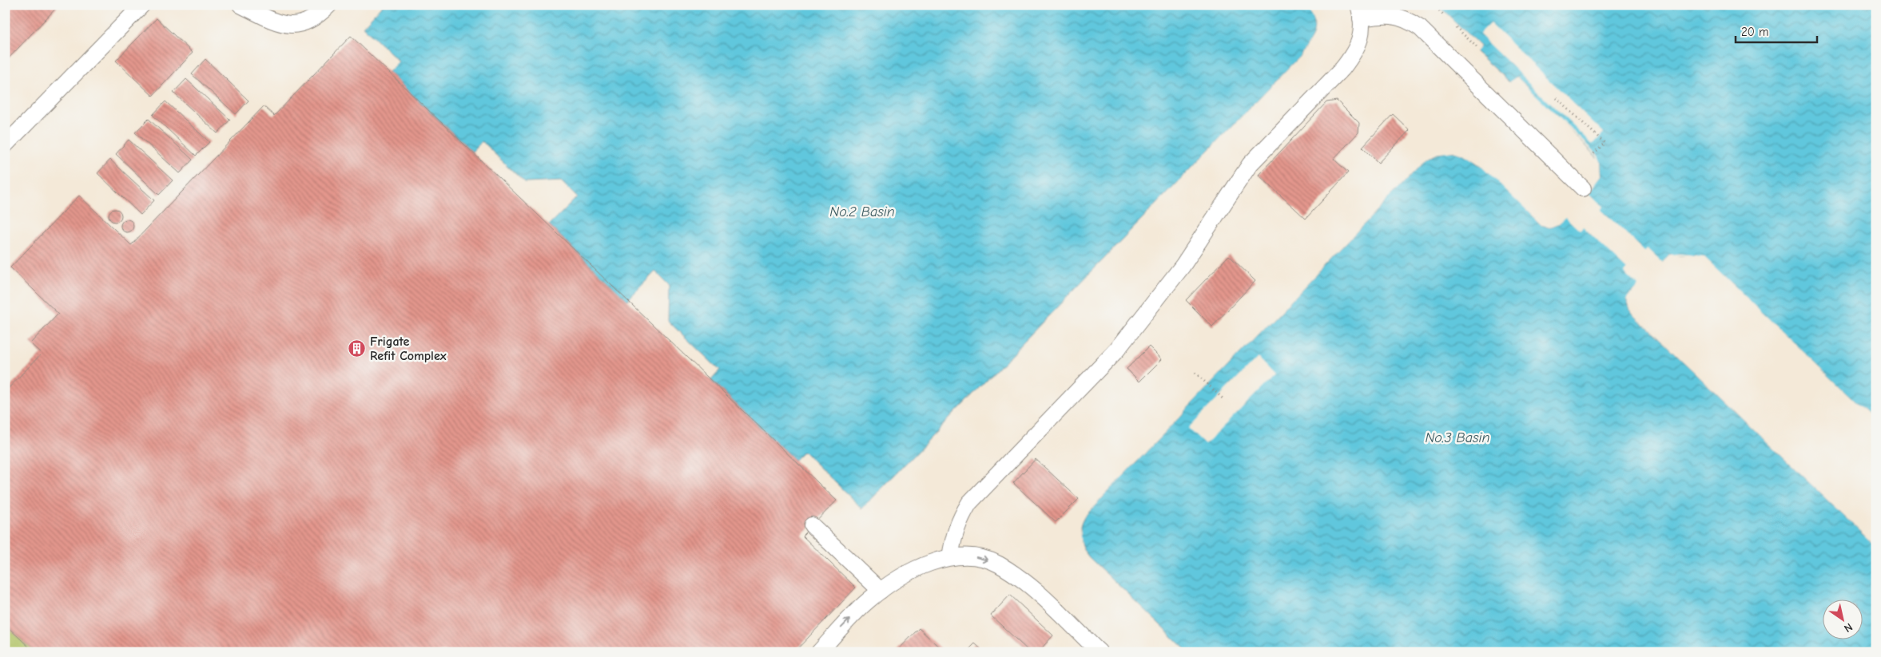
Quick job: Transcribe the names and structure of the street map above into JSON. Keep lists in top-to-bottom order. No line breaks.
{"water":["No.2 Basin","No.3 Basin"],"places":{"building":["Frigate Refit Complex"]},"scale_bar":"20 m","north":"bottom right"}
